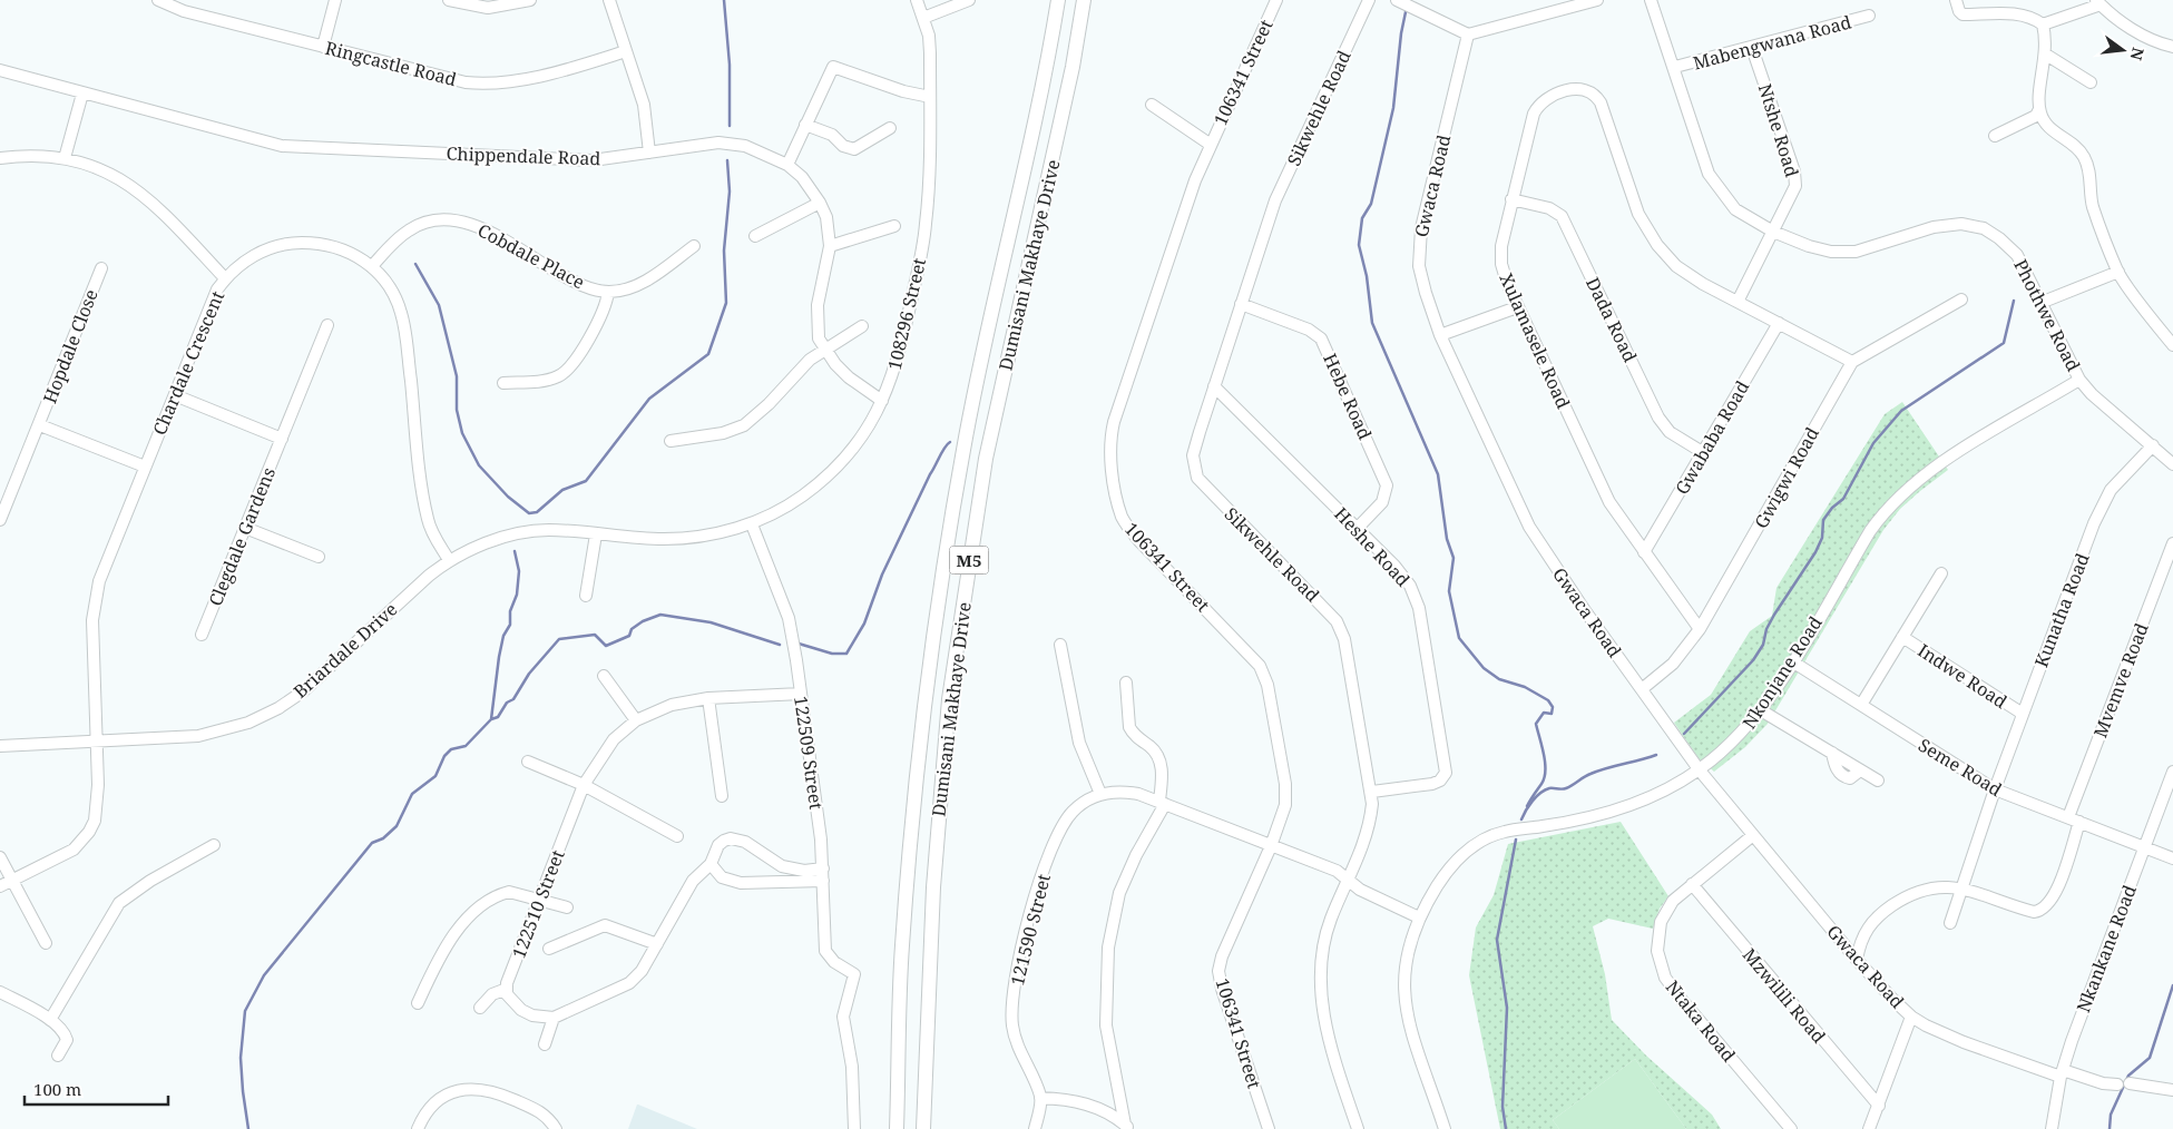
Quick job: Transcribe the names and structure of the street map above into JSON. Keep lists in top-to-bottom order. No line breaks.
{"streets":{"main road":["Dumisani Makhaye Drive","M5"],"street":["Mabengwana Road","Ringcastle Road","106341 Street","Sikwehle Road","Ntshe Road","Chippendale Road","Gwaca Road","Cobdale Place","108296 Street","Phothwe Road","Dada Road","Xulamasele Road","Hopdale Close","Chardale Crescent","Hebe Road","Gwababa Road","Gwigwi Road","Clegdale Gardens","Heshe Road","Kunatha Road","Briardale Drive","Nkonjane Road","Indwe Road","Mvemve Road","122509 Street","Seme Road","122510 Street","121590 Street","Nkankane Road","Mzwilili Road","Ntaka Road"]},"crossings":[["Mabengwana Road","Ntshe Road"],["Mabengwana Road","Phothwe Road"],["Sikwehle Road","Hebe Road"],["Sikwehle Road","Heshe Road"],["Ntshe Road","Phothwe Road"],["Ntshe Road","Xulamasele Road"],["Chippendale Road","108296 Street"],["Gwaca Road","Gwigwi Road"],["Gwaca Road","Nkonjane Road"],["Gwaca Road","Nkankane Road"],["Gwaca Road","Ntaka Road"],["Cobdale Place","Chardale Crescent"],["108296 Street","Chardale Crescent"],["108296 Street","Briardale Drive"],["108296 Street","122509 Street"],["Phothwe Road","Kunatha Road"],["Phothwe Road","Nkonjane Road"],["Dada Road","Xulamasele Road"],["Dada Road","Gwababa Road"],["Xulamasele Road","Gwababa Road"],["Xulamasele Road","Gwigwi Road"],["Hopdale Close","Chardale Crescent"],["Chardale Crescent","Briardale Drive"],["Hebe Road","Heshe Road"],["Kunatha Road","Indwe Road"],["Kunatha Road","Mvemve Road"],["Kunatha Road","Seme Road"],["Nkonjane Road","Seme Road"],["Mvemve Road","Seme Road"],["122509 Street","122510 Street"],["Seme Road","Nkankane Road"],["Mzwilili Road","Ntaka Road"]],"scale_bar":"100 m","north":"right"}
